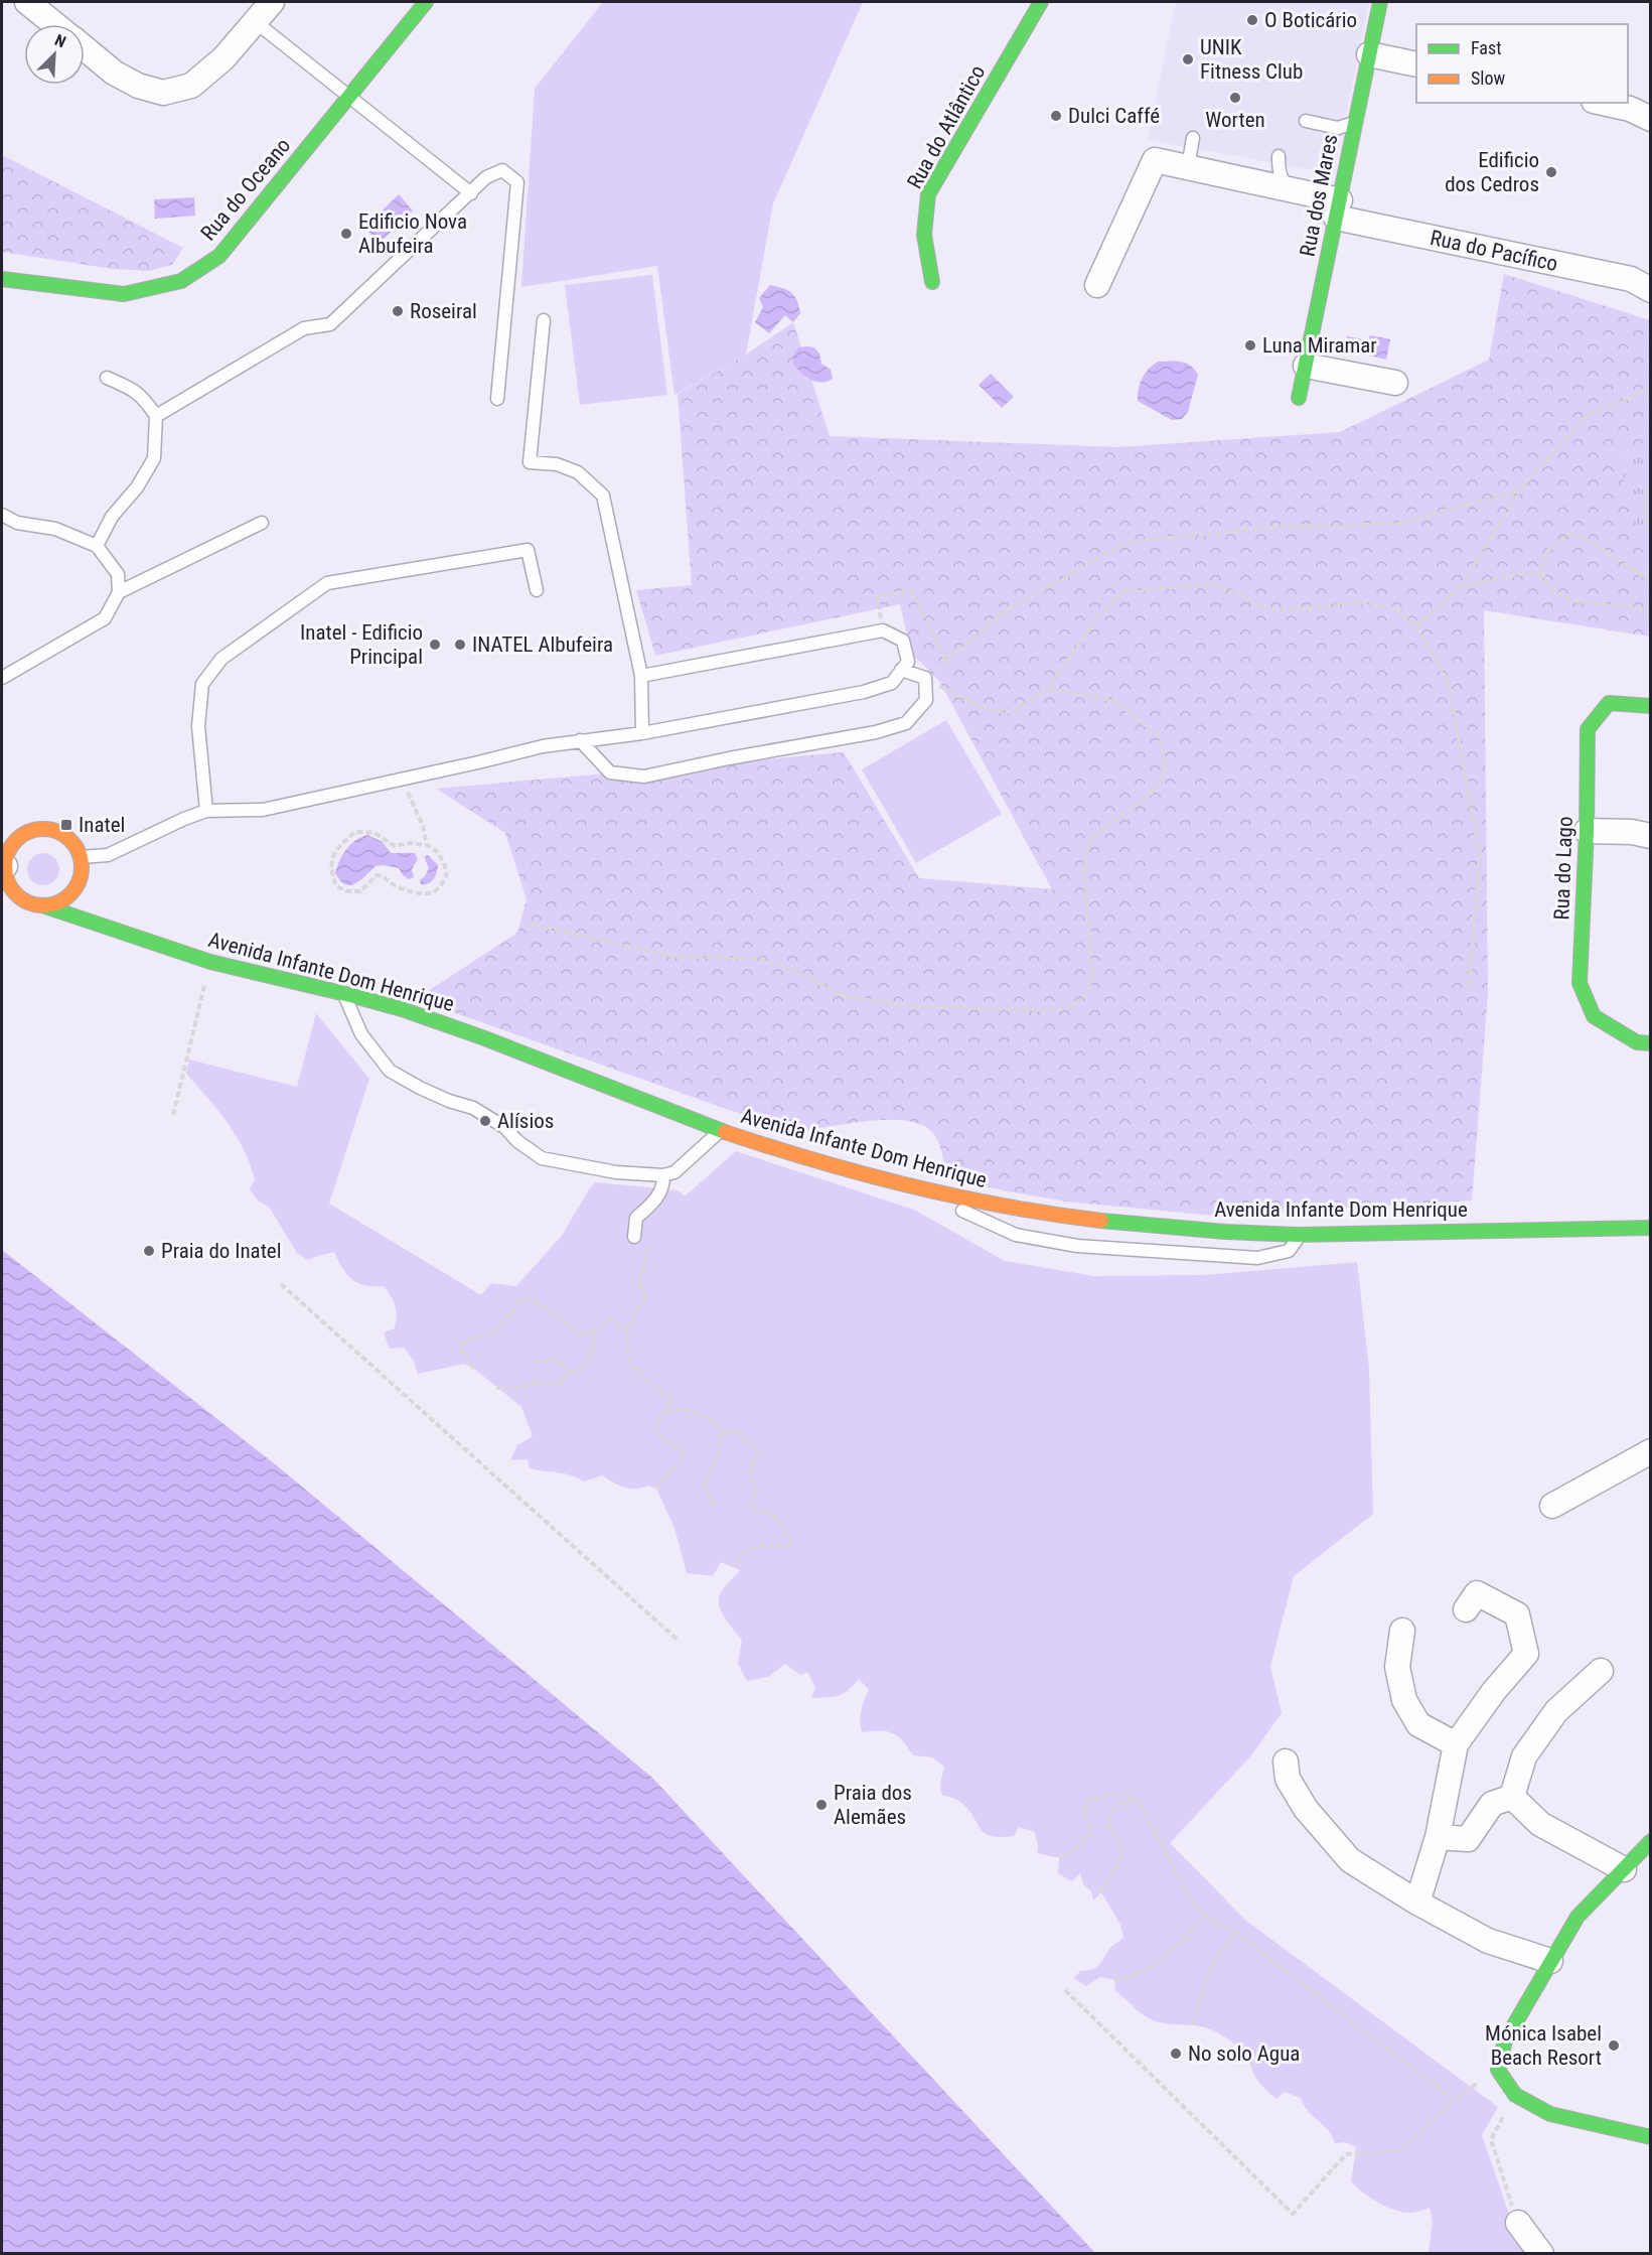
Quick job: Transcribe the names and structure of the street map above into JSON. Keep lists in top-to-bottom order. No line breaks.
{"streets":{"street":["Rua do Atlântico","Rua do Oceano","Rua dos Mares","Rua do Pacífico","Rua do Lago","Avenida Infante Dom Henrique"]},"crossings":[["Rua dos Mares","Rua do Pacífico"]],"places":{"other":["O Boticário","UNIK Fitness Club","Worten","Dulci Caffé","Edificio dos Cedros","Edificio Nova Albufeira","Roseiral","Luna Miramar","Inatel - Edificio Principal","INATEL Albufeira","Alísios","Praia do Inatel","Praia dos Alemães","Mónica Isabel Beach Resort","No solo Agua"],"transit":["Inatel"]},"legend":["Fast","Slow"],"north":"top right"}
